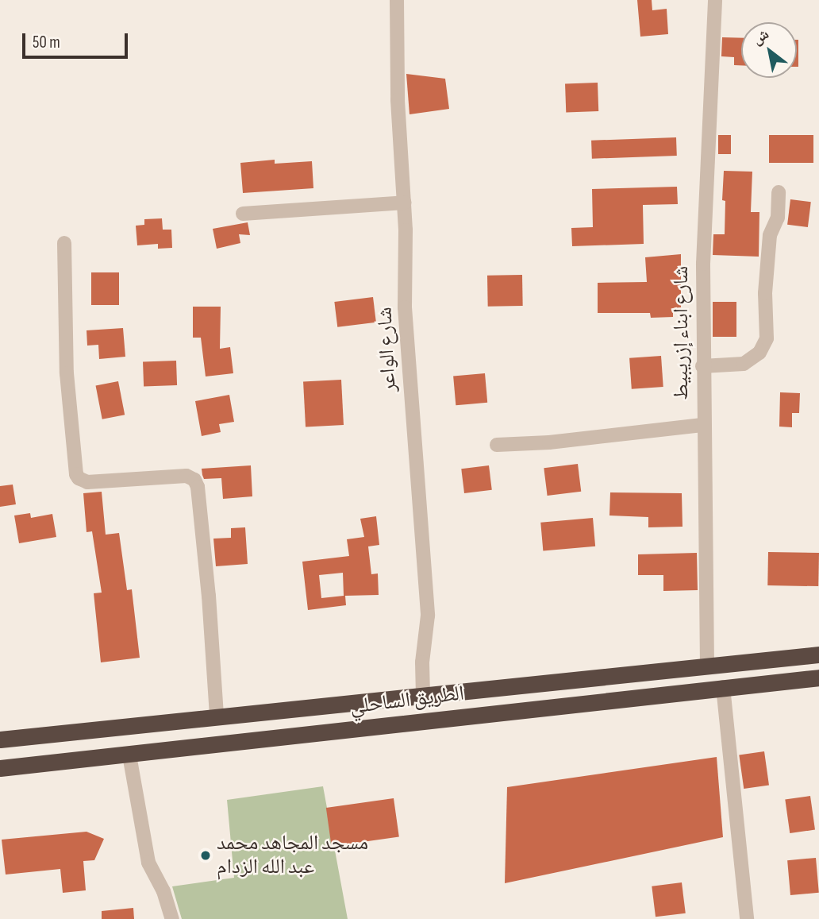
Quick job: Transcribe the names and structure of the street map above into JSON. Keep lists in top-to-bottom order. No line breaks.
{"streets":{"highway":["الطريق الساحلي"],"street":["شارع ابناء إزريبيط","شارع الواعر"]},"crossings":[["شارع ابناء إزريبيط","الطريق الساحلي"],["شارع الواعر","الطريق الساحلي"]],"places":["مسجد المجاهد محمد عبد الله الزدام"],"scale_bar":"50 m","north":"top left"}
